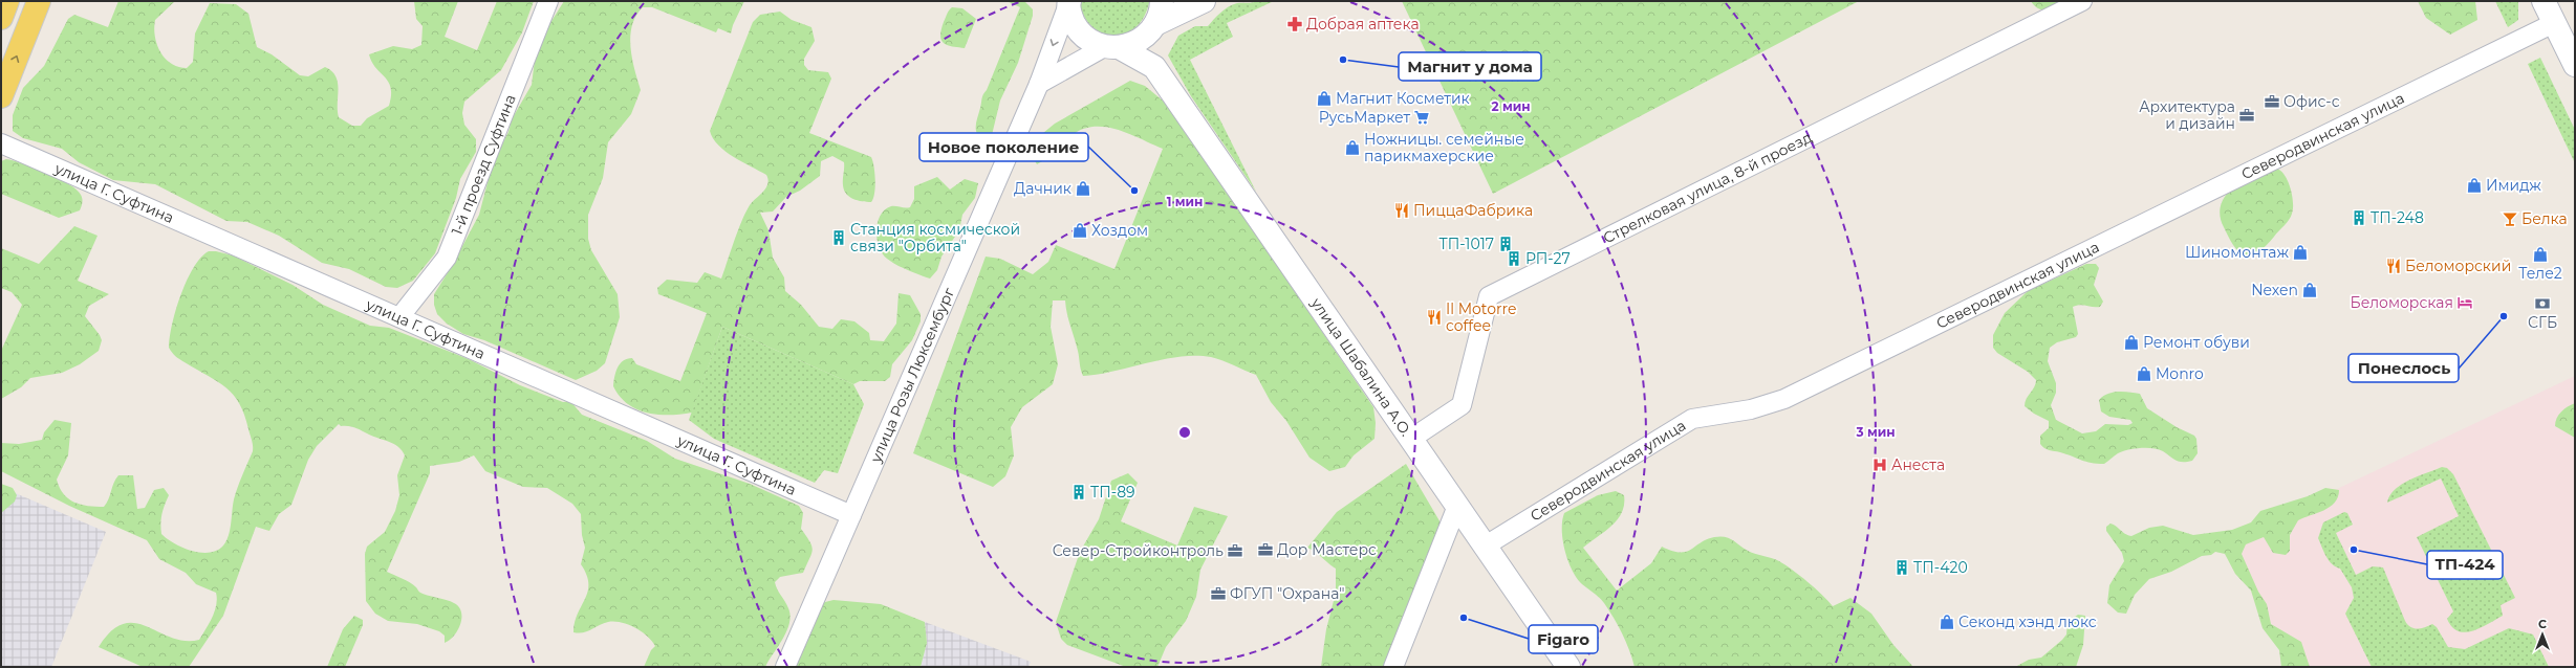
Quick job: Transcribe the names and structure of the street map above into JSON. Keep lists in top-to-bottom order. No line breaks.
{"streets":{"street":["Северодвинская улица","1-й проезд Суфтина","Стрелковая улица, 8-й проезд","улица Г. Суфтина","улица Шабалина А.О.","улица Розы Люксембург"]},"crossings":[["Северодвинская улица","улица Шабалина А.О."],["1-й проезд Суфтина","улица Г. Суфтина"],["Стрелковая улица, 8-й проезд","улица Шабалина А.О."],["улица Г. Суфтина","улица Розы Люксембург"]],"places":{"pharmacy":["Добрая аптека"],"other":["Магнит у дома","Новое поколение","Понеслось","ТП-424","Figaro"],"shop":["Магнит Косметик","Ножницы. семейные парикмахерские","Имидж","Дачник","Хоздом","Шиномонтаж","Теле2","Nexen","Ремонт обуви","Monro","Секонд хэнд люкс"],"office":["Офис-с","Архитектура и дизайн","Дор Мастерс","Север-Стройконтроль","ФГУП \"Охрана\""],"supermarket":["РусьМаркет"],"restaurant":["ПиццаФабрика","Беломорский","Il Motorre coffee"],"building":["ТП-248","Станция космической связи \"Орбита\"","ТП-1017","РП-27","ТП-89","ТП-420"],"bar":["Белка"],"hotel":["Беломорская"],"bank":["СГБ"],"hospital":["Анеста"]},"north":"top","rings":["2 мин","1 мин","3 мин"]}
